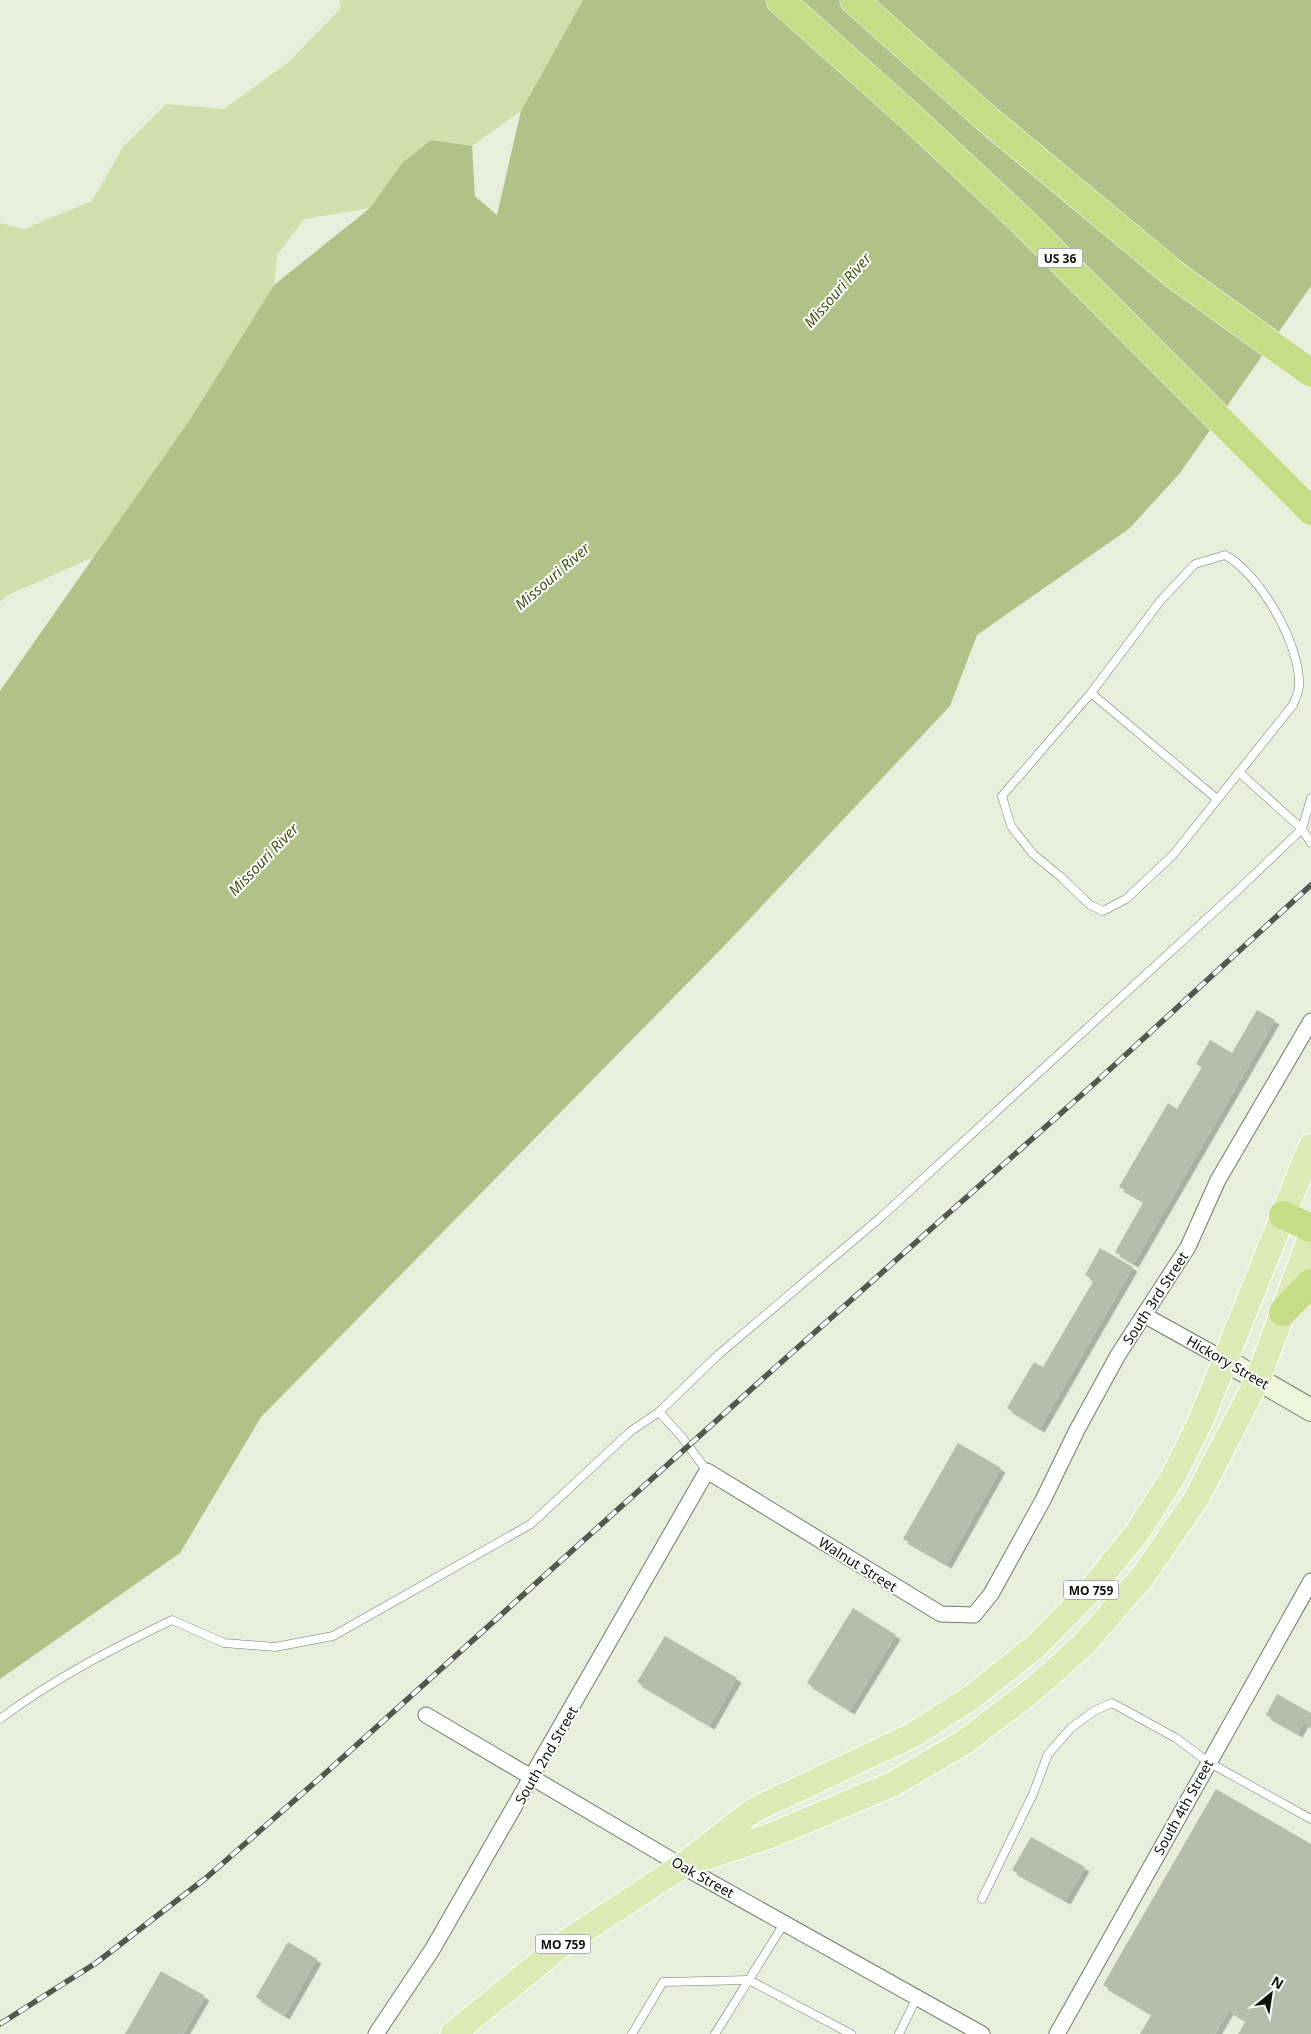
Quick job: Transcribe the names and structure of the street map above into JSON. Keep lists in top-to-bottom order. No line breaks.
{"streets":{"highway":["US 36"],"main road":["MO 759"],"street":["South 3rd Street","Hickory Street","Walnut Street","South 2nd Street","South 4th Street","Oak Street"]},"crossings":[["South 3rd Street","Hickory Street"],["South 3rd Street","Walnut Street"],["Hickory Street","MO 759"],["Walnut Street","South 2nd Street"],["MO 759","Oak Street"],["South 2nd Street","Oak Street"]],"water":["Missouri River"],"north":"top right"}
